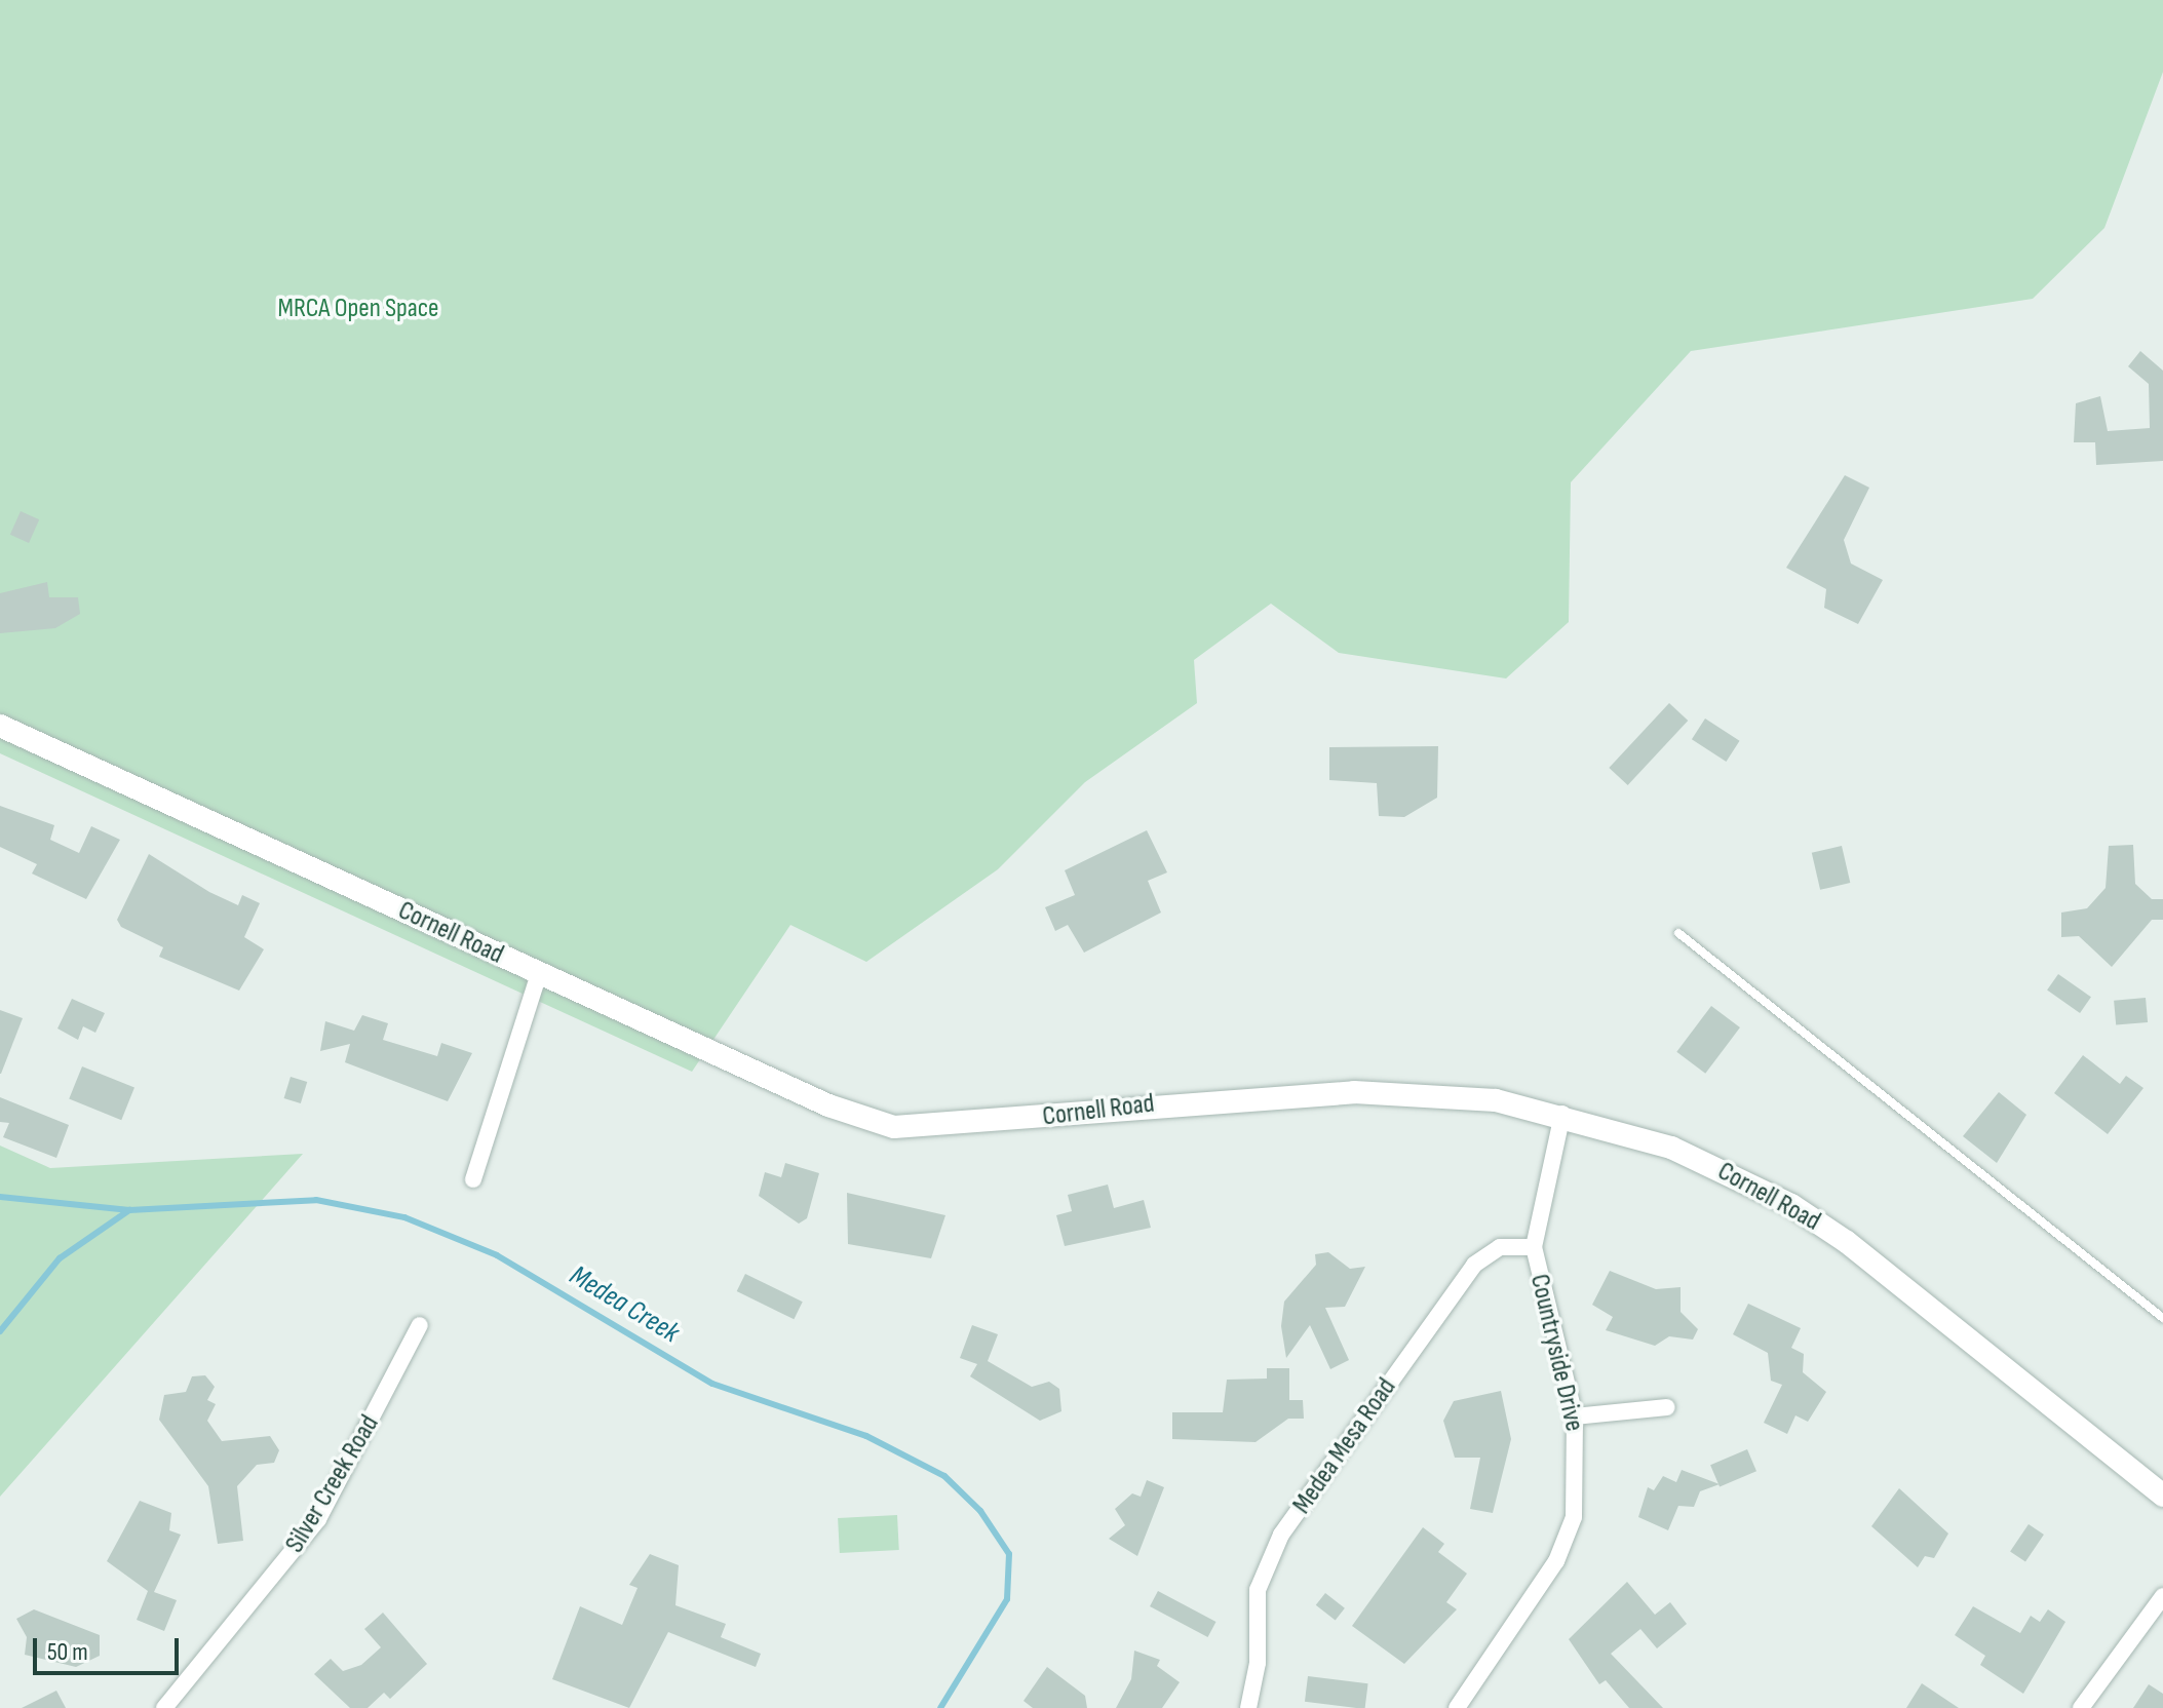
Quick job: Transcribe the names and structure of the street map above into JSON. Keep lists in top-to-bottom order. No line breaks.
{"streets":{"main road":["Cornell Road"],"street":["Countryside Drive","Medea Mesa Road","Silver Creek Road"]},"crossings":[["Cornell Road","Countryside Drive"],["Countryside Drive","Medea Mesa Road"]],"water":["Medea Creek"],"parks":["MRCA Open Space"],"scale_bar":"50 m"}
